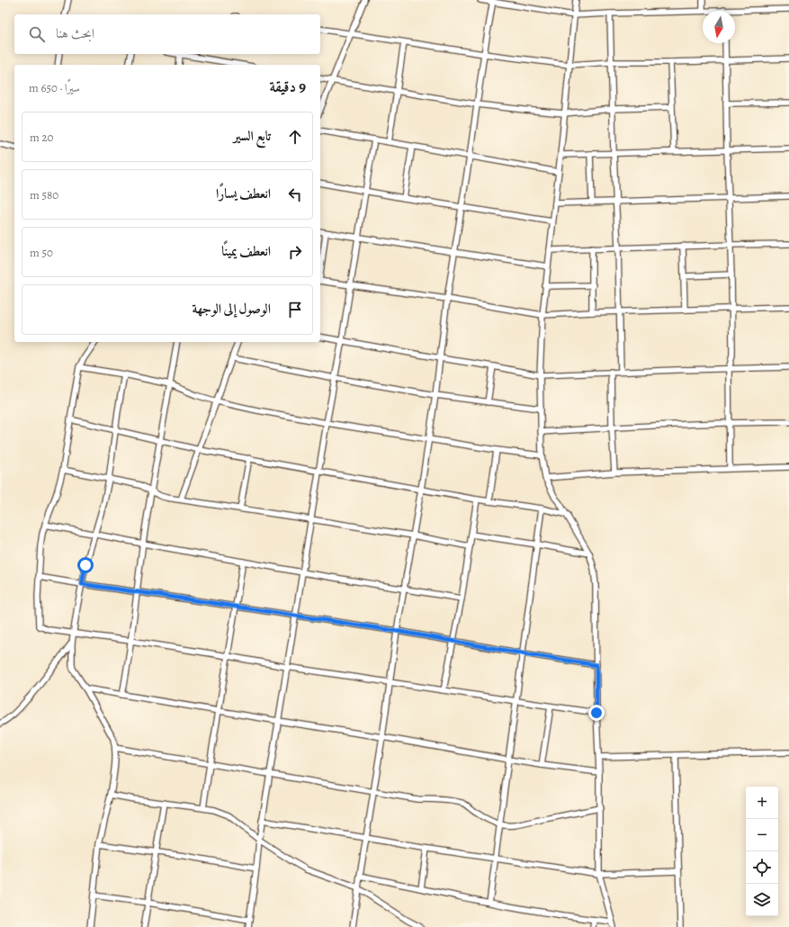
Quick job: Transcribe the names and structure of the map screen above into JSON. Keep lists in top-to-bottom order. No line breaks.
{"north":"bottom","page":{"search":"ابحث هنا","heading":["9 دقيقة","سيرًا · 650 m"],"list":[["تابع السير","20 m"],["انعطف يسارًا","580 m"],["انعطف يمينًا","50 m"],"الوصول إلى الوجهة"],"map_buttons":["+","−"]}}
